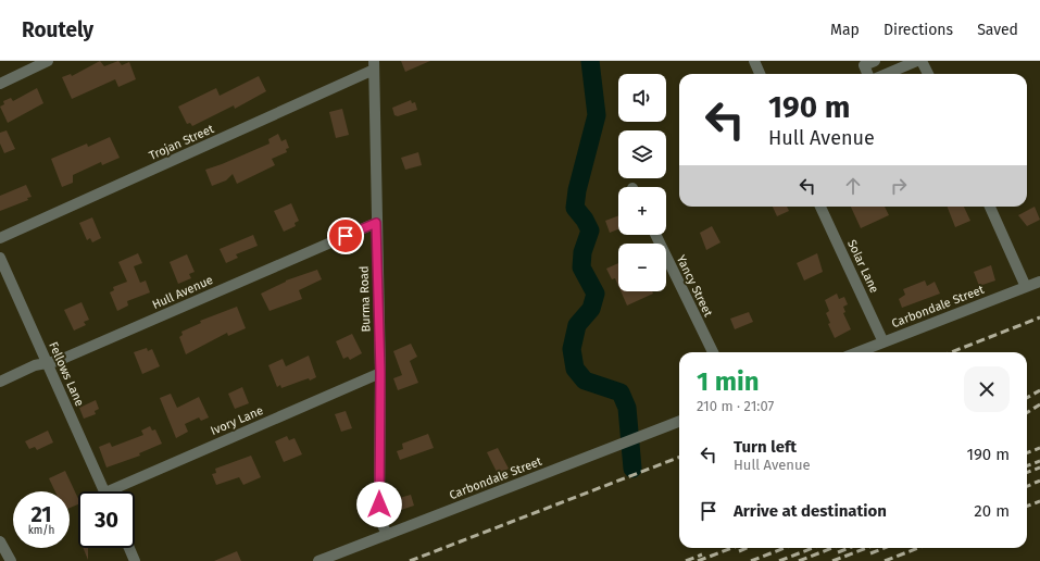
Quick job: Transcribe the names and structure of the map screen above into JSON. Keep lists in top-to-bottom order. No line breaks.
{"streets":{"street":["Trojan Street","Solar Lane","Yancy Street","Hull Avenue","Burma Road","Carbondale Street","Fellows Lane","Ivory Lane"]},"crossings":[["Trojan Street","Burma Road"],["Solar Lane","Carbondale Street"],["Hull Avenue","Burma Road"],["Hull Avenue","Fellows Lane"],["Burma Road","Carbondale Street"],["Burma Road","Ivory Lane"]],"page":{"header":"Routely","nav":["Map","Directions","Saved"],"map_buttons":["+","−"],"turn":["190 m","Hull Avenue"],"heading":["1 min","210 m · 21:07"],"list":[{"name":"Turn left","note":"Hull Avenue","value":"190 m"},{"name":"Arrive at destination","value":"20 m"}],"speed":"21 km/h","limit":"30"}}
